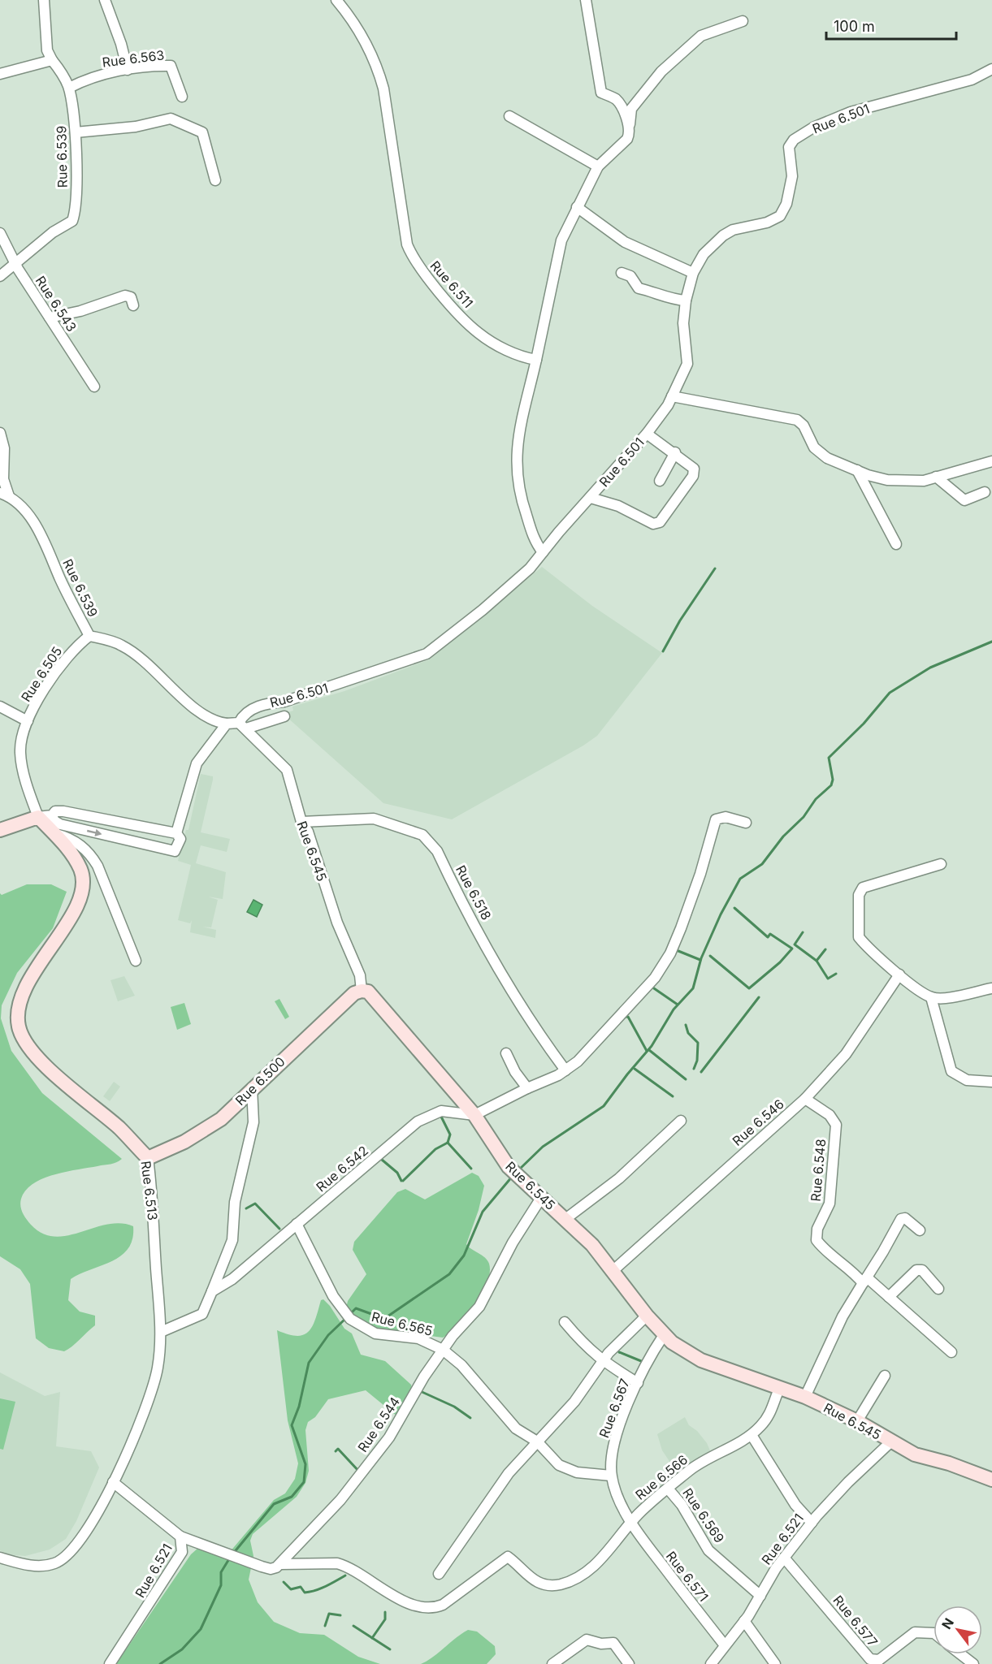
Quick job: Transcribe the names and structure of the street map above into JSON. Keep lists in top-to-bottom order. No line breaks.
{"streets":{"street":["Rue 6.563","Rue 6.501","Rue 6.539","Rue 6.511","Rue 6.543","Rue 6.505","Rue 6.545","Rue 6.518","Rue 6.500","Rue 6.546","Rue 6.542","Rue 6.548","Rue 6.513","Rue 6.565","Rue 6.567","Rue 6.544","Rue 6.566","Rue 6.569","Rue 6.521","Rue 6.571","Rue 6.577"]},"crossings":[["Rue 6.563","Rue 6.539"],["Rue 6.501","Rue 6.545"],["Rue 6.539","Rue 6.543"],["Rue 6.539","Rue 6.505"],["Rue 6.505","Rue 6.513"],["Rue 6.545","Rue 6.518"],["Rue 6.545","Rue 6.500"],["Rue 6.545","Rue 6.546"],["Rue 6.545","Rue 6.542"],["Rue 6.545","Rue 6.567"],["Rue 6.545","Rue 6.544"],["Rue 6.545","Rue 6.566"],["Rue 6.545","Rue 6.521"],["Rue 6.500","Rue 6.513"],["Rue 6.546","Rue 6.548"],["Rue 6.542","Rue 6.565"],["Rue 6.513","Rue 6.521"],["Rue 6.565","Rue 6.544"],["Rue 6.567","Rue 6.566"],["Rue 6.567","Rue 6.571"],["Rue 6.544","Rue 6.566"],["Rue 6.566","Rue 6.569"],["Rue 6.566","Rue 6.571"],["Rue 6.569","Rue 6.521"],["Rue 6.521","Rue 6.571"],["Rue 6.521","Rue 6.577"]],"scale_bar":"100 m","north":"top left"}
